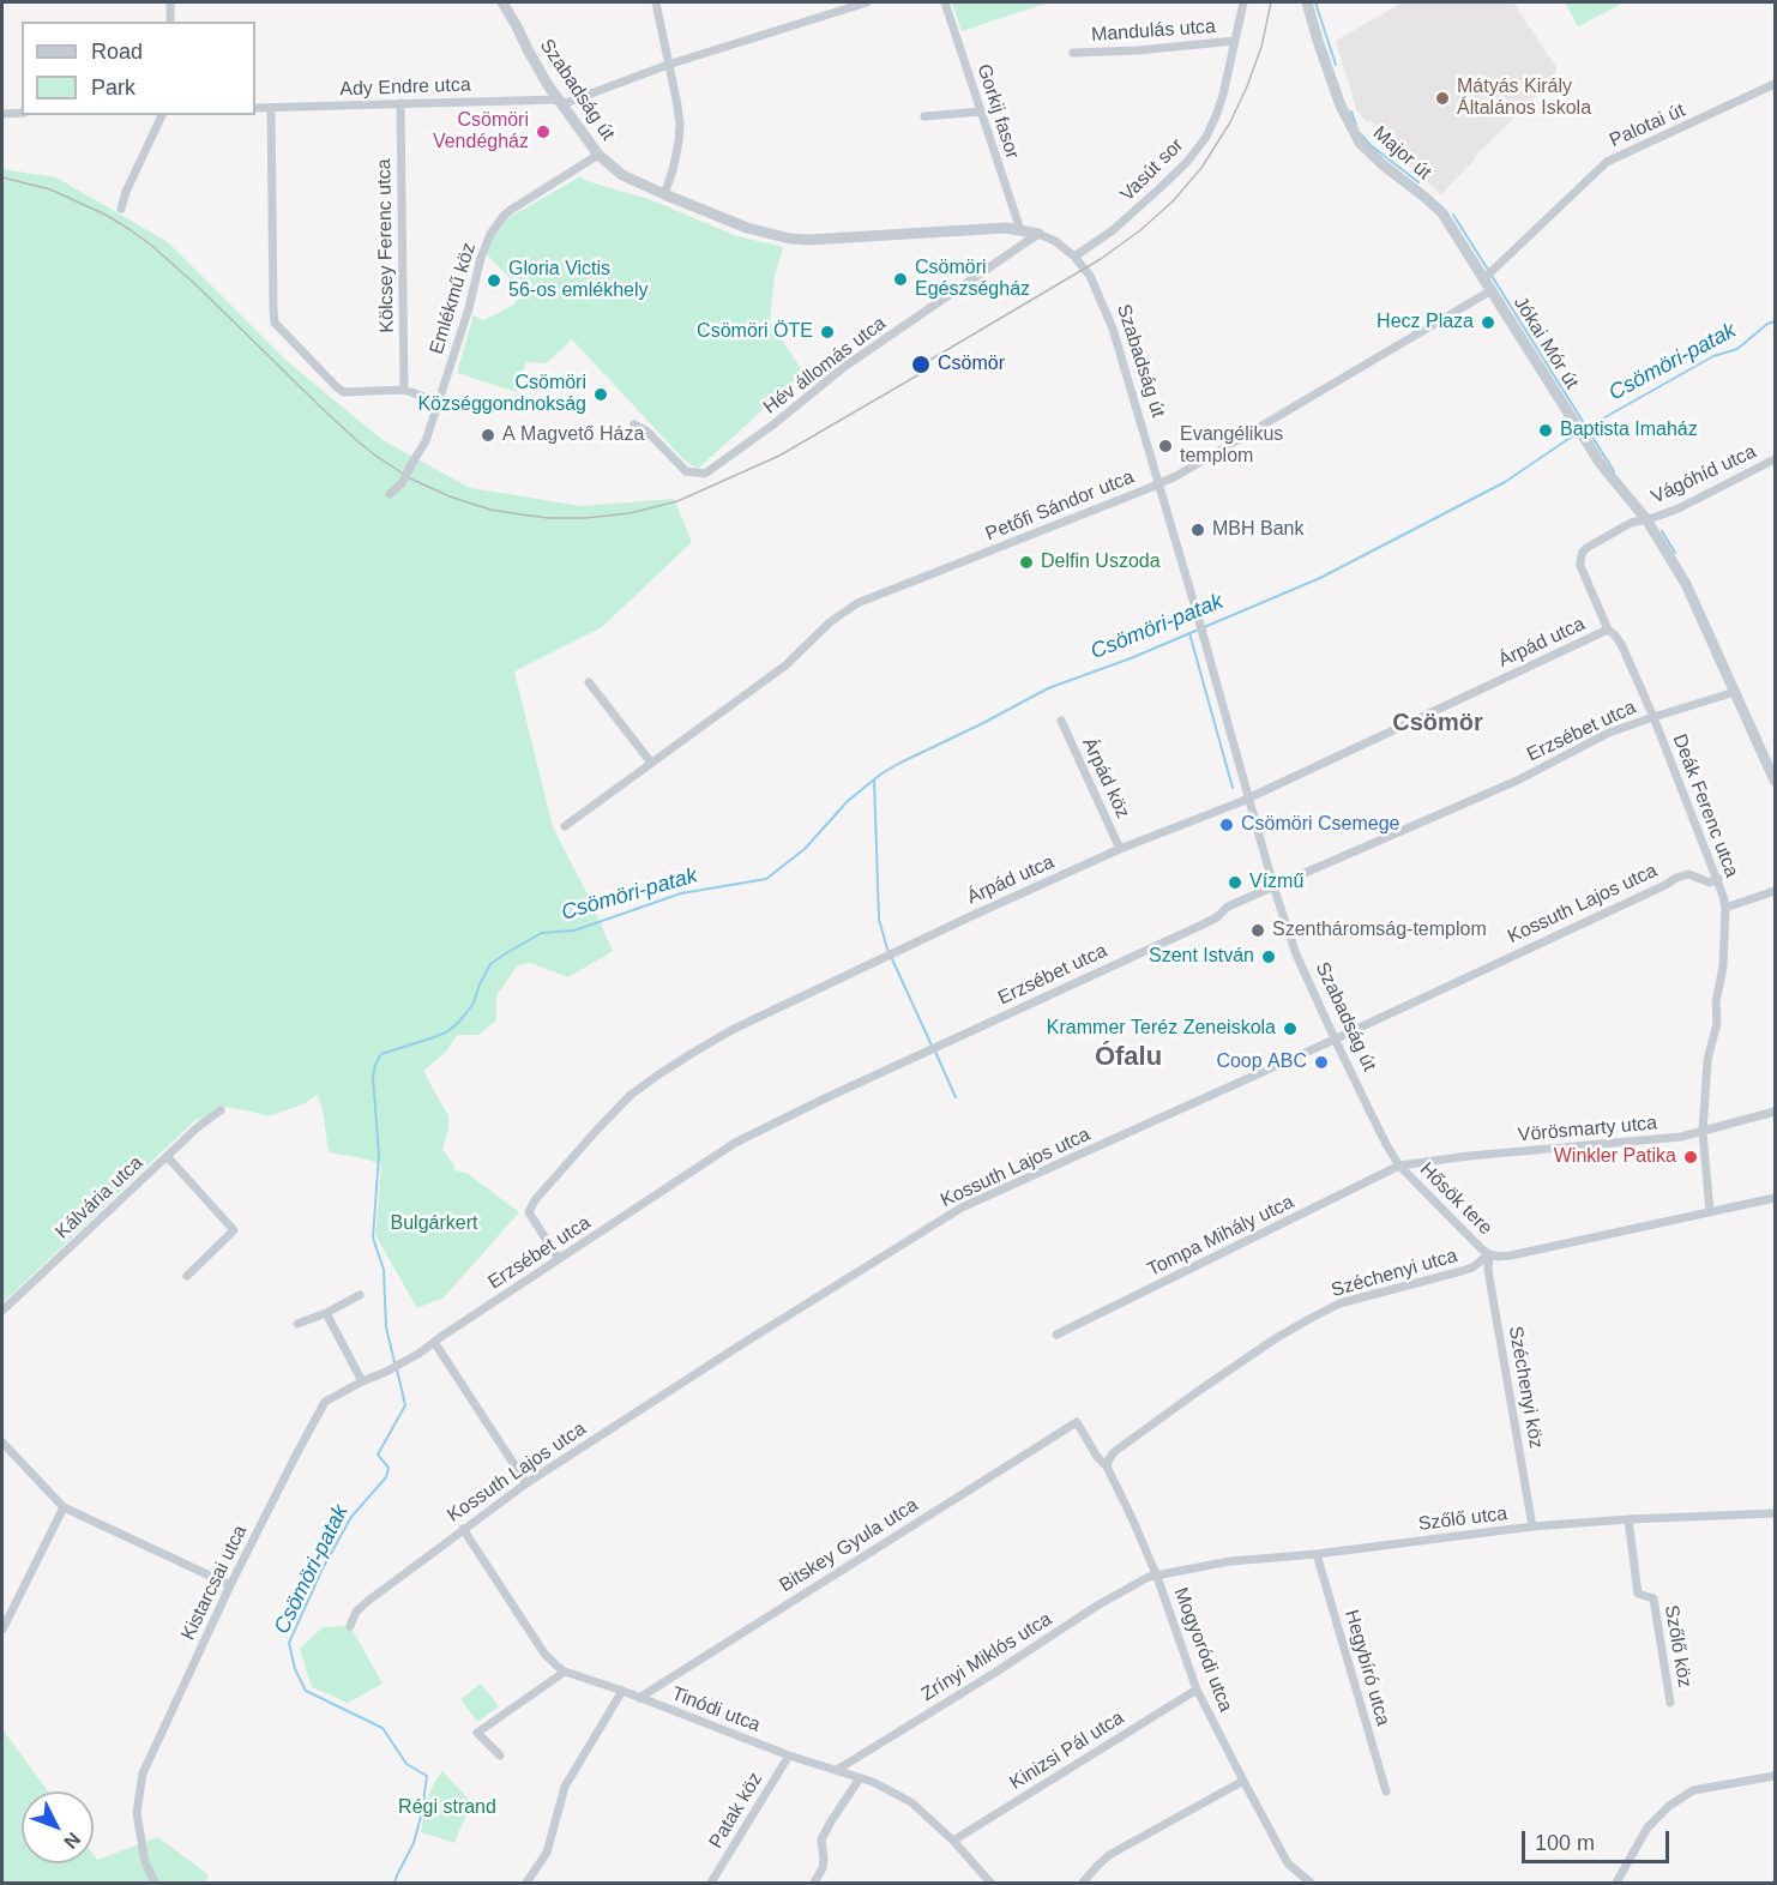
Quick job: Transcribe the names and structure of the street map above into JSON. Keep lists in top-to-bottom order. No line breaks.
{"streets":{"street":["Mandulás utca","Ady Endre utca","Szabadság út","Gorkij fasor","Palotai út","Major út","Vasút sor","Kölcsey Ferenc utca","Emlékmű köz","Jókai Mór út","Hév állomás utca","Vágóhíd utca","Petőfi Sándor utca","Árpád utca","Erzsébet utca","Árpád köz","Deák Ferenc utca","Kossuth Lajos utca","Vörösmarty utca","Kálvária utca","Hősök tere","Tompa Mihály utca","Széchenyi utca","Széchenyi köz","Szőlő utca","Bitskey Gyula utca","Kistarcsai utca","Szőlő köz","Mogyoródi utca","Zrínyi Miklós utca","Hegybíró utca","Tinódi utca","Kinizsi Pál utca","Patak köz"]},"crossings":[["Mandulás utca","Vasút sor"],["Ady Endre utca","Szabadság út"],["Ady Endre utca","Kölcsey Ferenc utca"],["Szabadság út","Gorkij fasor"],["Szabadság út","Vasút sor"],["Szabadság út","Emlékmű köz"],["Szabadság út","Hév állomás utca"],["Szabadság út","Petőfi Sándor utca"],["Szabadság út","Árpád utca"],["Szabadság út","Erzsébet utca"],["Szabadság út","Kossuth Lajos utca"],["Szabadság út","Vörösmarty utca"],["Szabadság út","Hősök tere"],["Szabadság út","Tompa Mihály utca"],["Palotai út","Major út"],["Palotai út","Jókai Mór út"],["Major út","Jókai Mór út"],["Jókai Mór út","Vágóhíd utca"],["Jókai Mór út","Petőfi Sándor utca"],["Jókai Mór út","Erzsébet utca"],["Vágóhíd utca","Deák Ferenc utca"],["Árpád utca","Erzsébet utca"],["Árpád utca","Árpád köz"],["Árpád utca","Deák Ferenc utca"],["Erzsébet utca","Deák Ferenc utca"],["Erzsébet utca","Kistarcsai utca"],["Deák Ferenc utca","Kossuth Lajos utca"],["Deák Ferenc utca","Vörösmarty utca"],["Deák Ferenc utca","Széchenyi utca"],["Kossuth Lajos utca","Tinódi utca"],["Vörösmarty utca","Hősök tere"],["Vörösmarty utca","Tompa Mihály utca"],["Hősök tere","Tompa Mihály utca"],["Hősök tere","Széchenyi utca"],["Hősök tere","Széchenyi köz"],["Széchenyi utca","Széchenyi köz"],["Széchenyi utca","Mogyoródi utca"],["Széchenyi köz","Szőlő utca"],["Szőlő utca","Szőlő köz"],["Szőlő utca","Mogyoródi utca"],["Szőlő utca","Zrínyi Miklós utca"],["Szőlő utca","Hegybíró utca"],["Bitskey Gyula utca","Mogyoródi utca"],["Bitskey Gyula utca","Tinódi utca"],["Mogyoródi utca","Zrínyi Miklós utca"],["Mogyoródi utca","Kinizsi Pál utca"],["Zrínyi Miklós utca","Tinódi utca"],["Tinódi utca","Kinizsi Pál utca"],["Tinódi utca","Patak köz"]],"districts":["Csömör","Ófalu"],"water":["Csömöri-patak"],"parks":["Bulgárkert","Régi strand"],"places":["Mátyás Király Általános Iskola","Csömöri Vendégház","Csömöri Egészségház","Gloria Victis 56-os emlékhely","Hecz Plaza","Csömöri ÖTE","Csömör","Csömöri Községgondnokság","Baptista Imaház","A Magvető Háza","Evangélikus templom","MBH Bank","Delfin Uszoda","Csömöri Csemege","Vízmű","Szentháromság-templom","Szent István","Krammer Teréz Zeneiskola","Coop ABC","Winkler Patika"],"legend":["Road","Park"],"scale_bar":"100 m","north":"bottom right"}
